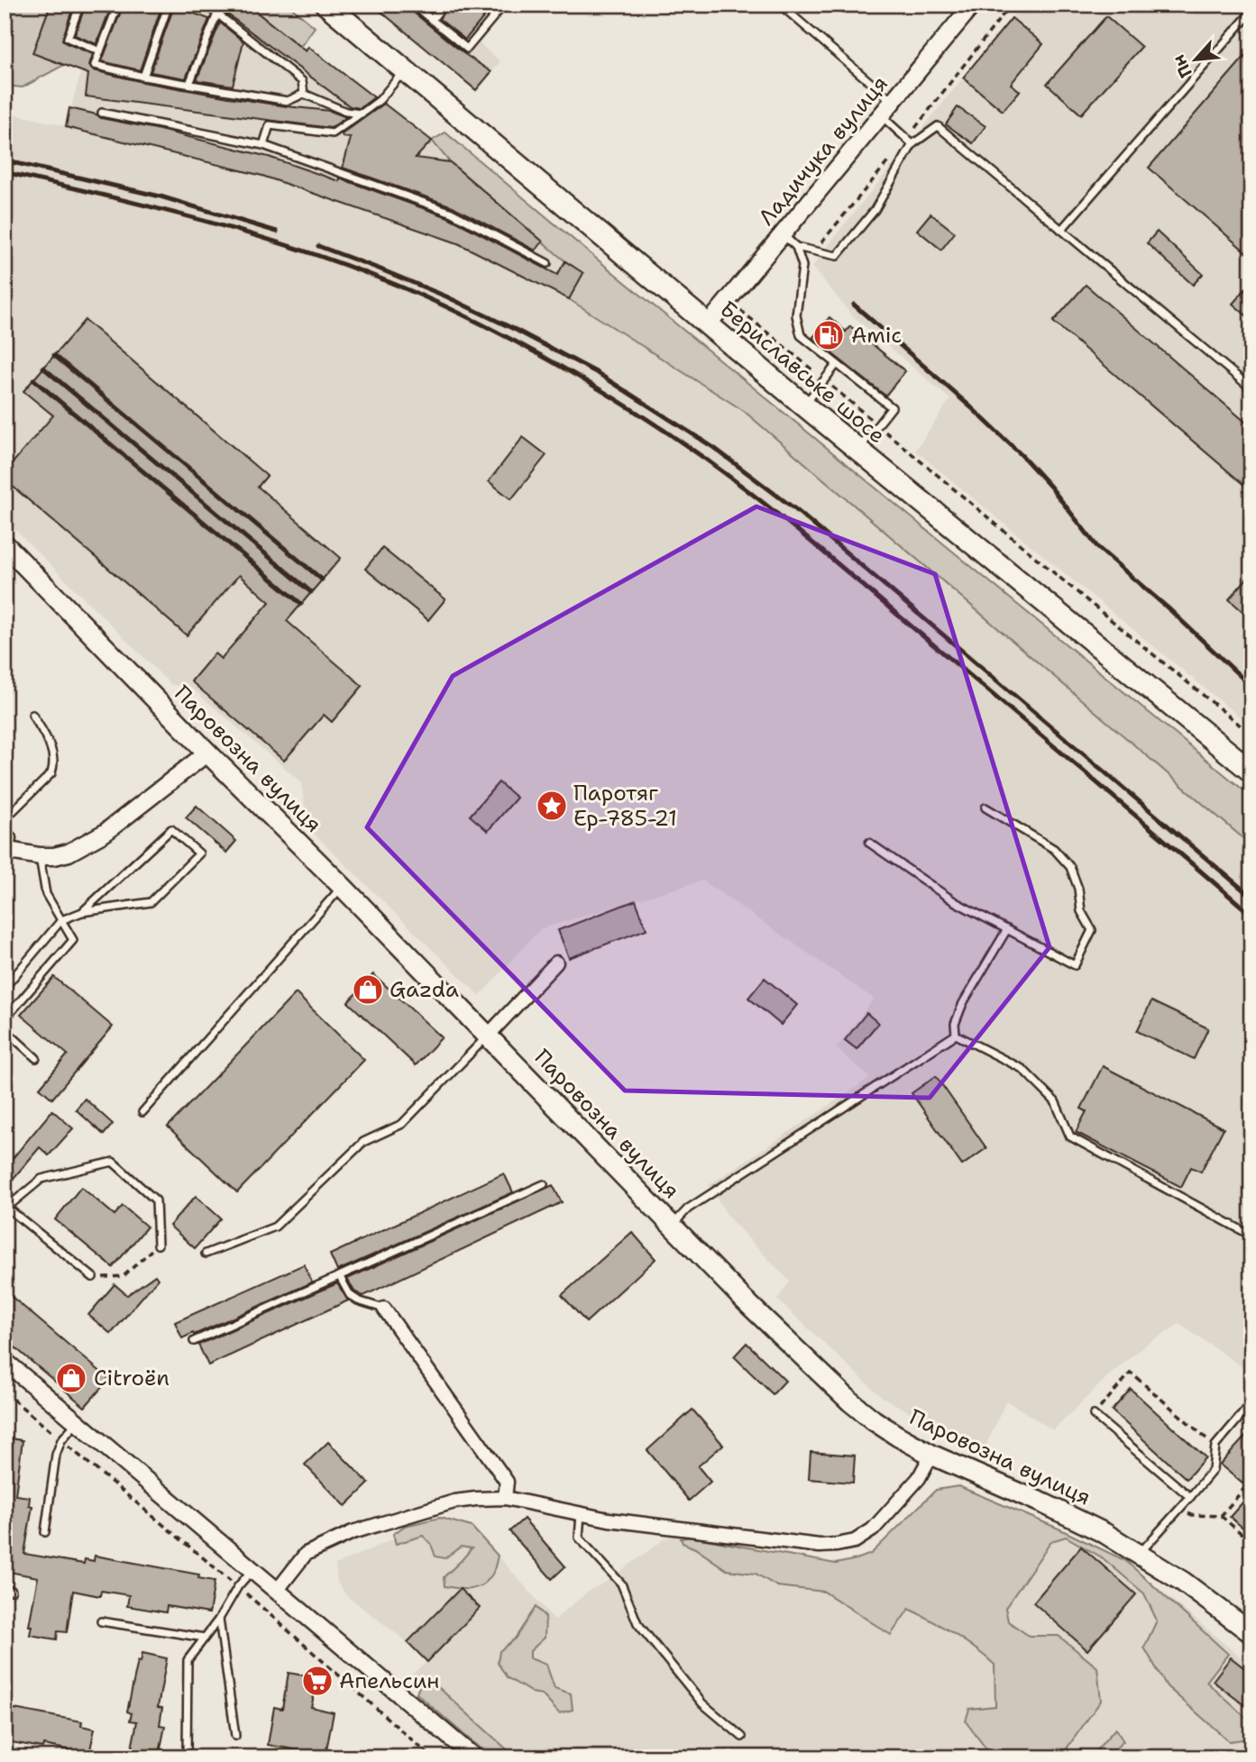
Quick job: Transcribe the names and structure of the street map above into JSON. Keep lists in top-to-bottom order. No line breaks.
{"streets":{"main road":["Бериславське шосе","Паровозна вулиця"],"street":["Ладичука вулиця"]},"crossings":[["Ладичука вулиця","Бериславське шосе"]],"places":{"fuel station":["Amic"],"place":["Паротяг Ер-785-21"],"shop":["Gazda","Citroën"],"supermarket":["Апельсин"]},"north":"bottom left"}
